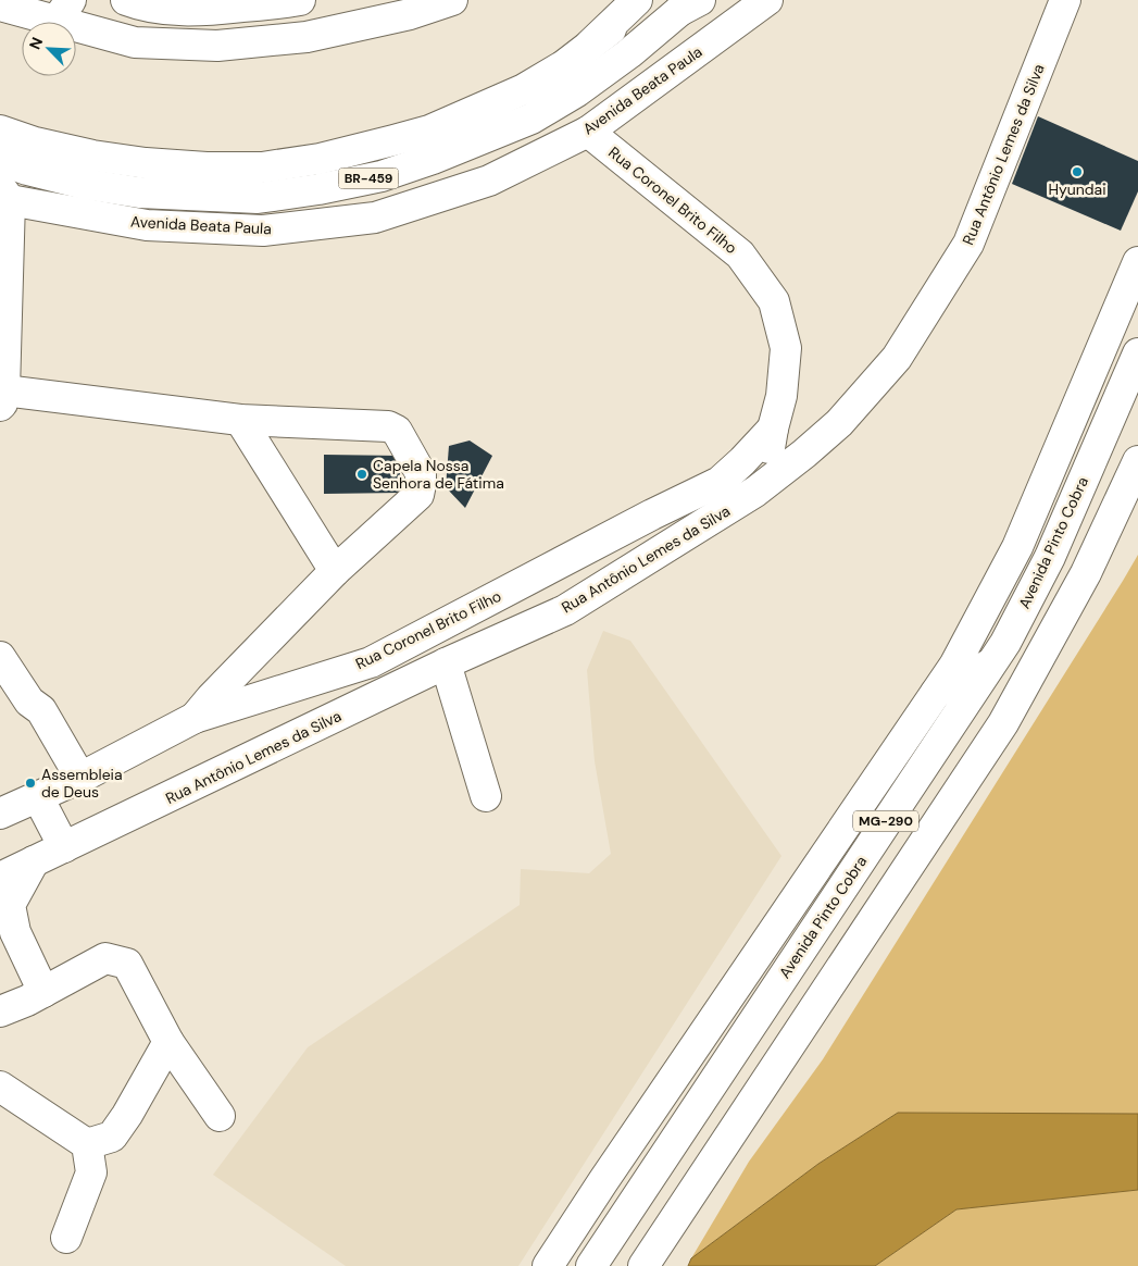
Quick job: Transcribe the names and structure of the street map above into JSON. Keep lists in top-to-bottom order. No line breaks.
{"streets":{"main road":["Avenida Beata Paula","Rua Antônio Lemes da Silva","BR-459","Rua Coronel Brito Filho","Avenida Pinto Cobra","MG-290"]},"crossings":[["Avenida Beata Paula","Rua Coronel Brito Filho"],["Rua Antônio Lemes da Silva","Rua Coronel Brito Filho"]],"places":["Hyundai","Capela Nossa Senhora de Fátima","Assembleia de Deus"],"north":"top left"}
